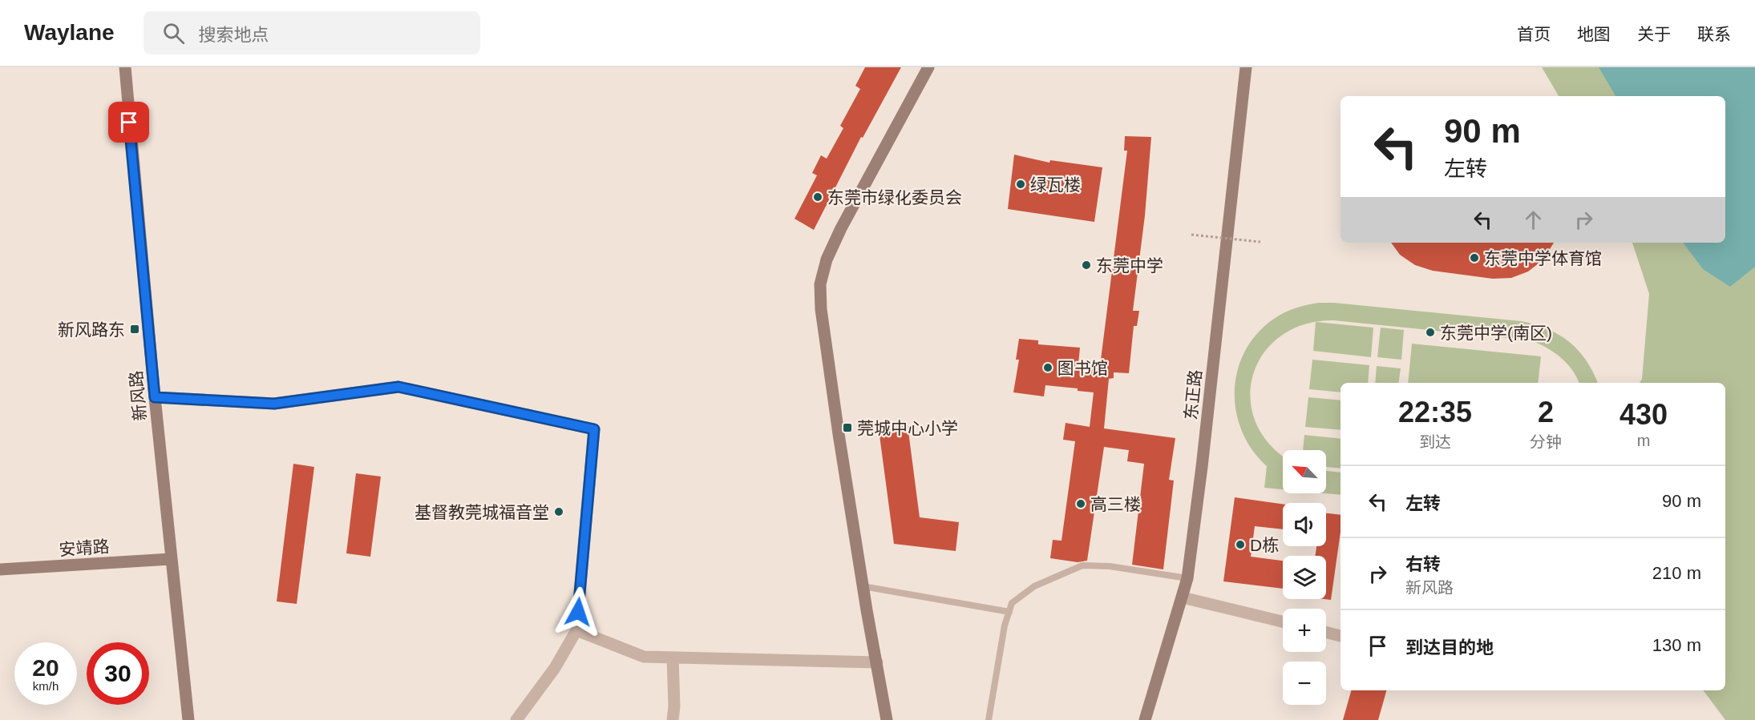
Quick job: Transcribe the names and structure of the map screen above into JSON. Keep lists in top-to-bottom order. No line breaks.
{"streets":{"street":["东正路","新风路","安靖路"]},"crossings":[["新风路","安靖路"]],"places":{"other":["绿瓦楼","东莞市绿化委员会","东莞中学体育馆","东莞中学","东莞中学(南区)","图书馆","高三楼","基督教莞城福音堂","D栋"],"transit":["新风路东","莞城中心小学"]},"north":"top left","page":{"header":"Waylane","search":"搜索地点","nav":["首页","地图","关于","联系"],"turn":["90 m","左转"],"eta":["22:35","到达","2","分钟","430","m"],"map_buttons":["+","−"],"list":[{"name":"左转","value":"90 m"},{"name":"右转","note":"新风路","value":"210 m"},{"name":"到达目的地","value":"130 m"}],"speed":"20 km/h","limit":"30"}}
